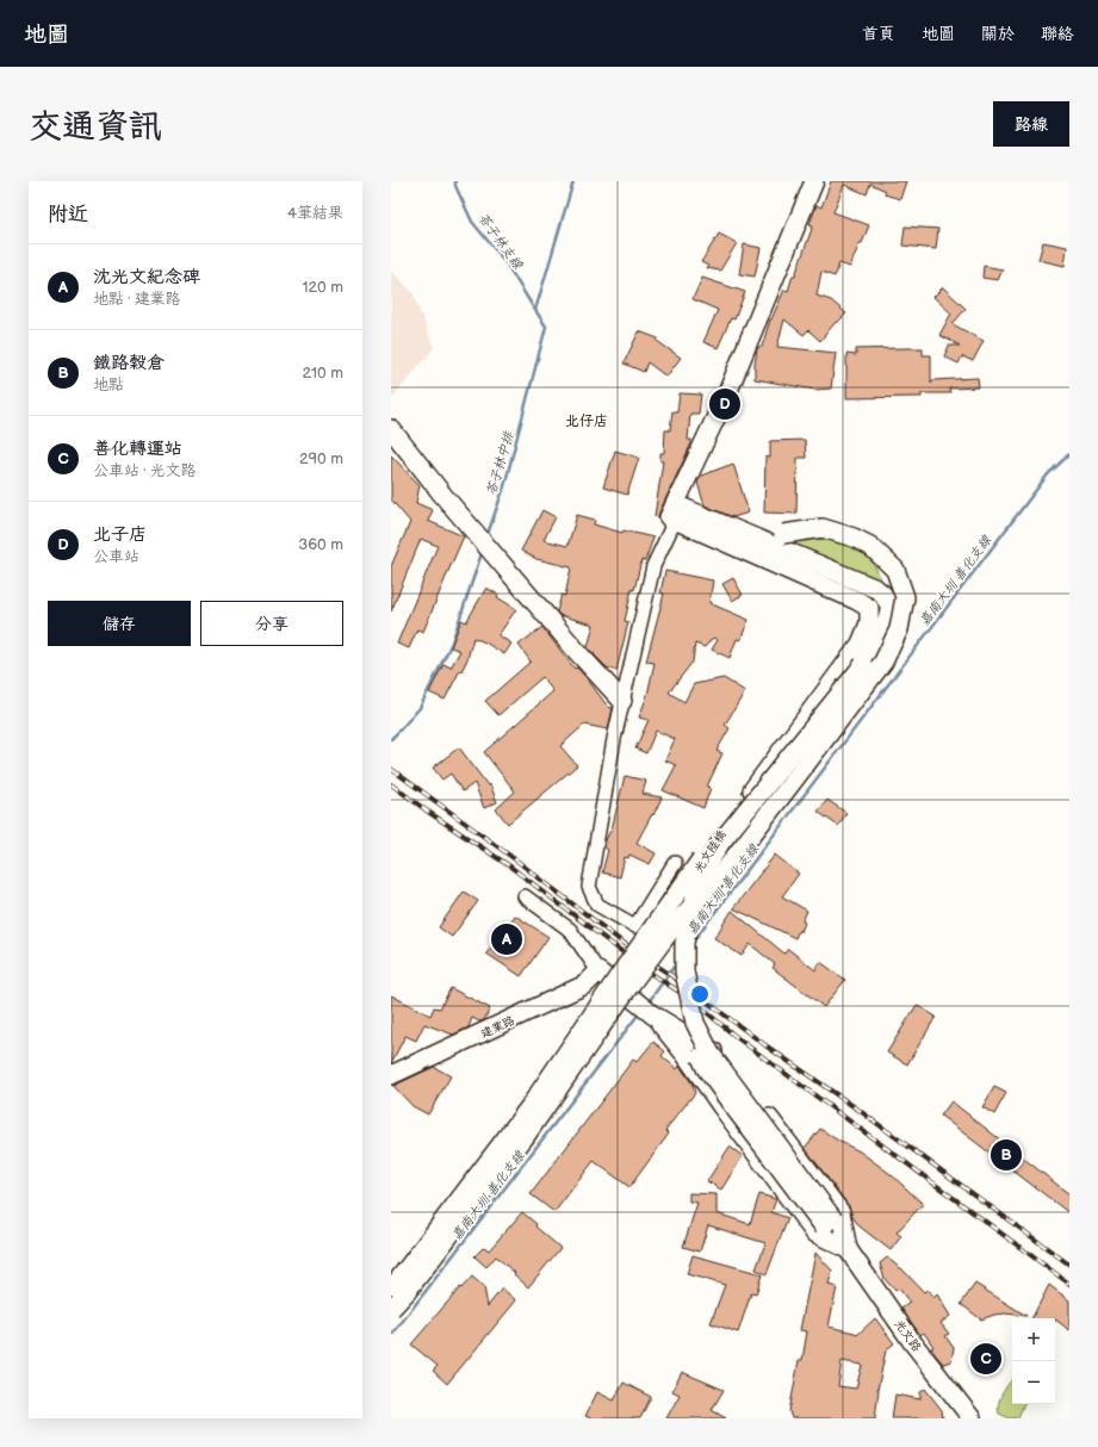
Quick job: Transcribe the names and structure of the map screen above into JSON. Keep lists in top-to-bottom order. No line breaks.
{"streets":{"street":["光文陸橋","建業路","光文路"]},"districts":["北仔店"],"water":["苓子林支線","苓子林中排","嘉南大圳 善化支線"],"page":{"header":"地圖","nav":["首頁","地圖","關於","聯絡"],"buttons":["路線",["儲存","分享"]],"title":"交通資訊","heading":["附近","4筆結果"],"list":[{"mark":"A","name":"沈光文紀念碑","note":"地點 · 建業路","value":"120 m"},{"mark":"B","name":"鐵路穀倉","note":"地點","value":"210 m"},{"mark":"C","name":"善化轉運站","note":"公車站 · 光文路","value":"290 m"},{"mark":"D","name":"北子店","note":"公車站","value":"360 m"}],"pins":["D","A","B","C"],"map_buttons":["+","−"]}}
